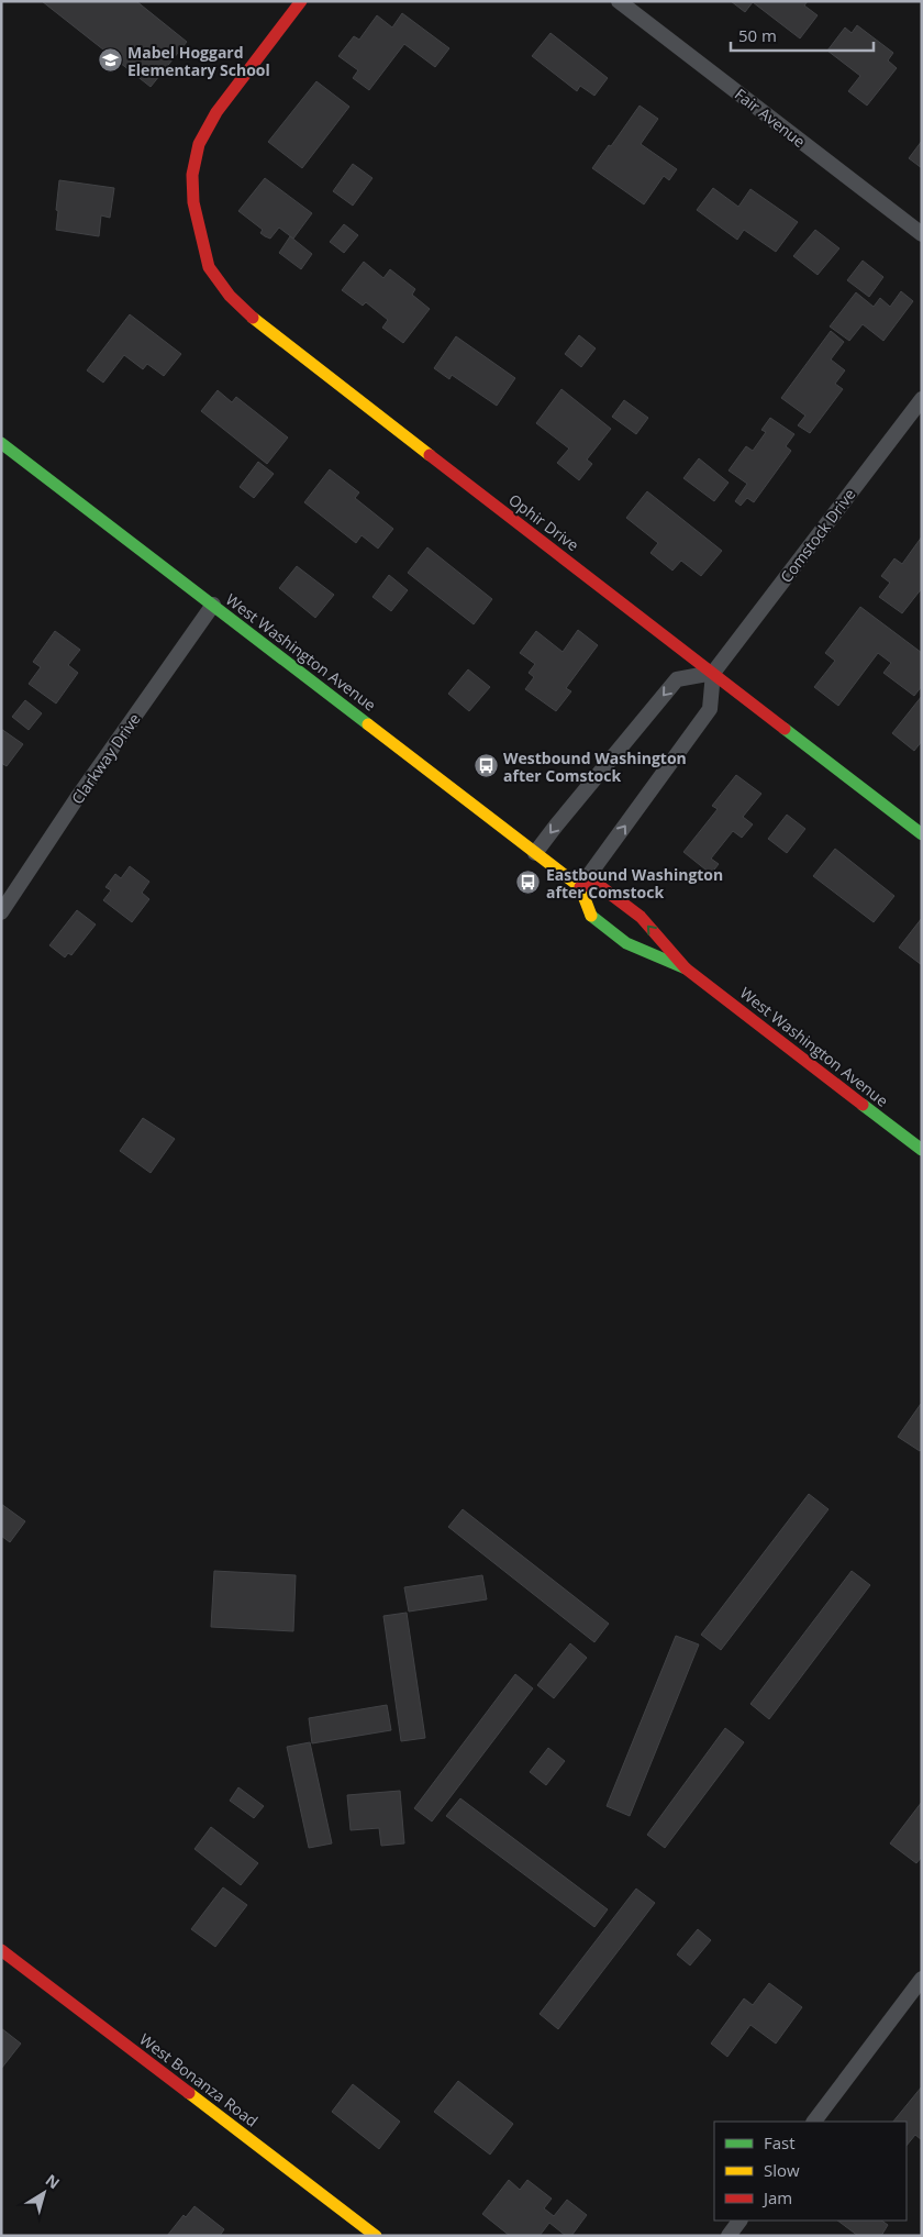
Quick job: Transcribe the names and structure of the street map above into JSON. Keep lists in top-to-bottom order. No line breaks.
{"streets":{"main road":["Ophir Drive","West Washington Avenue","West Bonanza Road"],"street":["Fair Avenue","Comstock Drive","Clarkway Drive"]},"crossings":[["Ophir Drive","Comstock Drive"],["West Washington Avenue","Clarkway Drive"]],"places":{"school or university":["Mabel Hoggard Elementary School"],"bus stop":["Westbound Washington after Comstock","Eastbound Washington after Comstock"]},"legend":["Fast","Slow","Jam"],"scale_bar":"50 m","north":"top right"}
